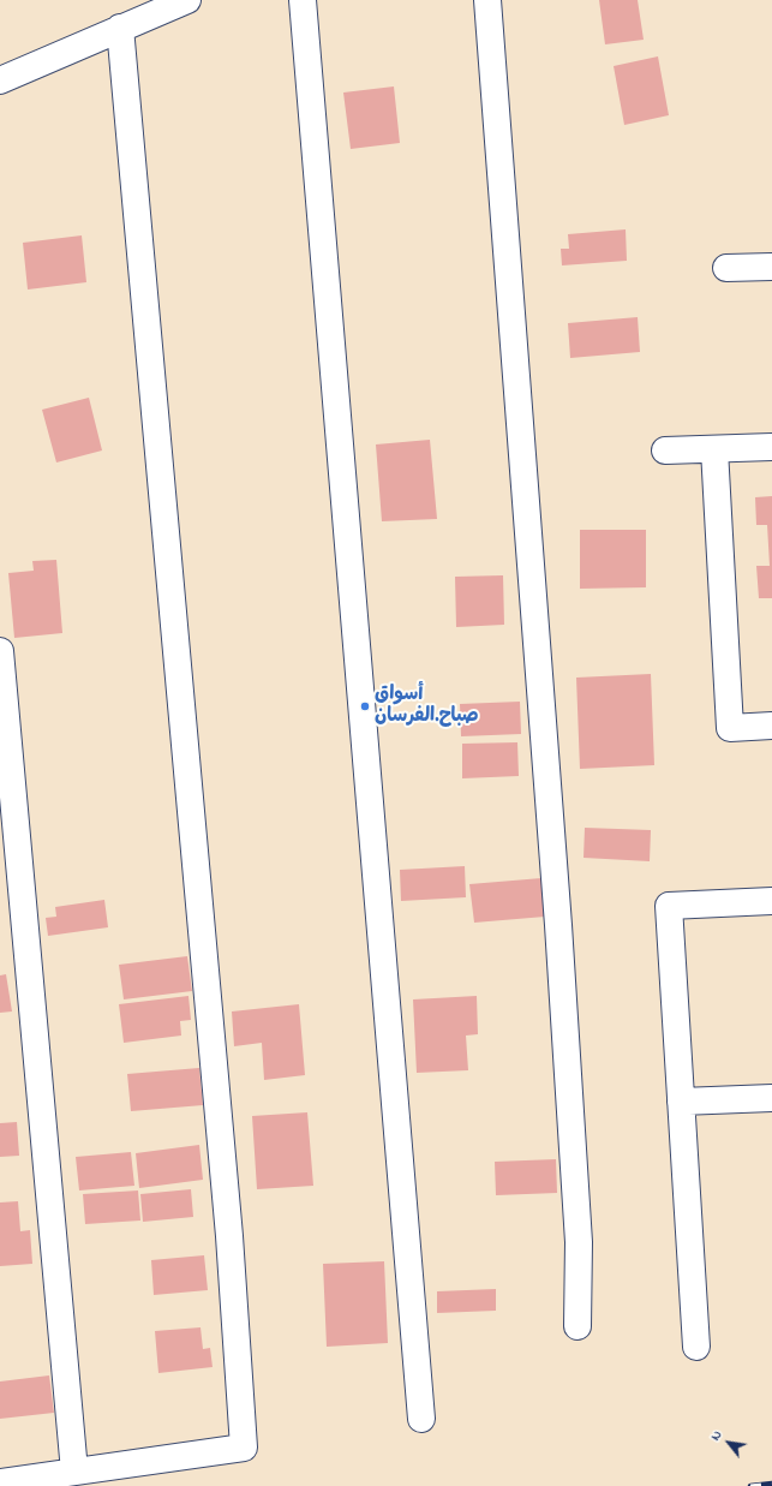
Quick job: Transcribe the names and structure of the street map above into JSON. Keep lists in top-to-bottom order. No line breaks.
{"places":["أسواق صباح.الفرسان"],"north":"top left"}
